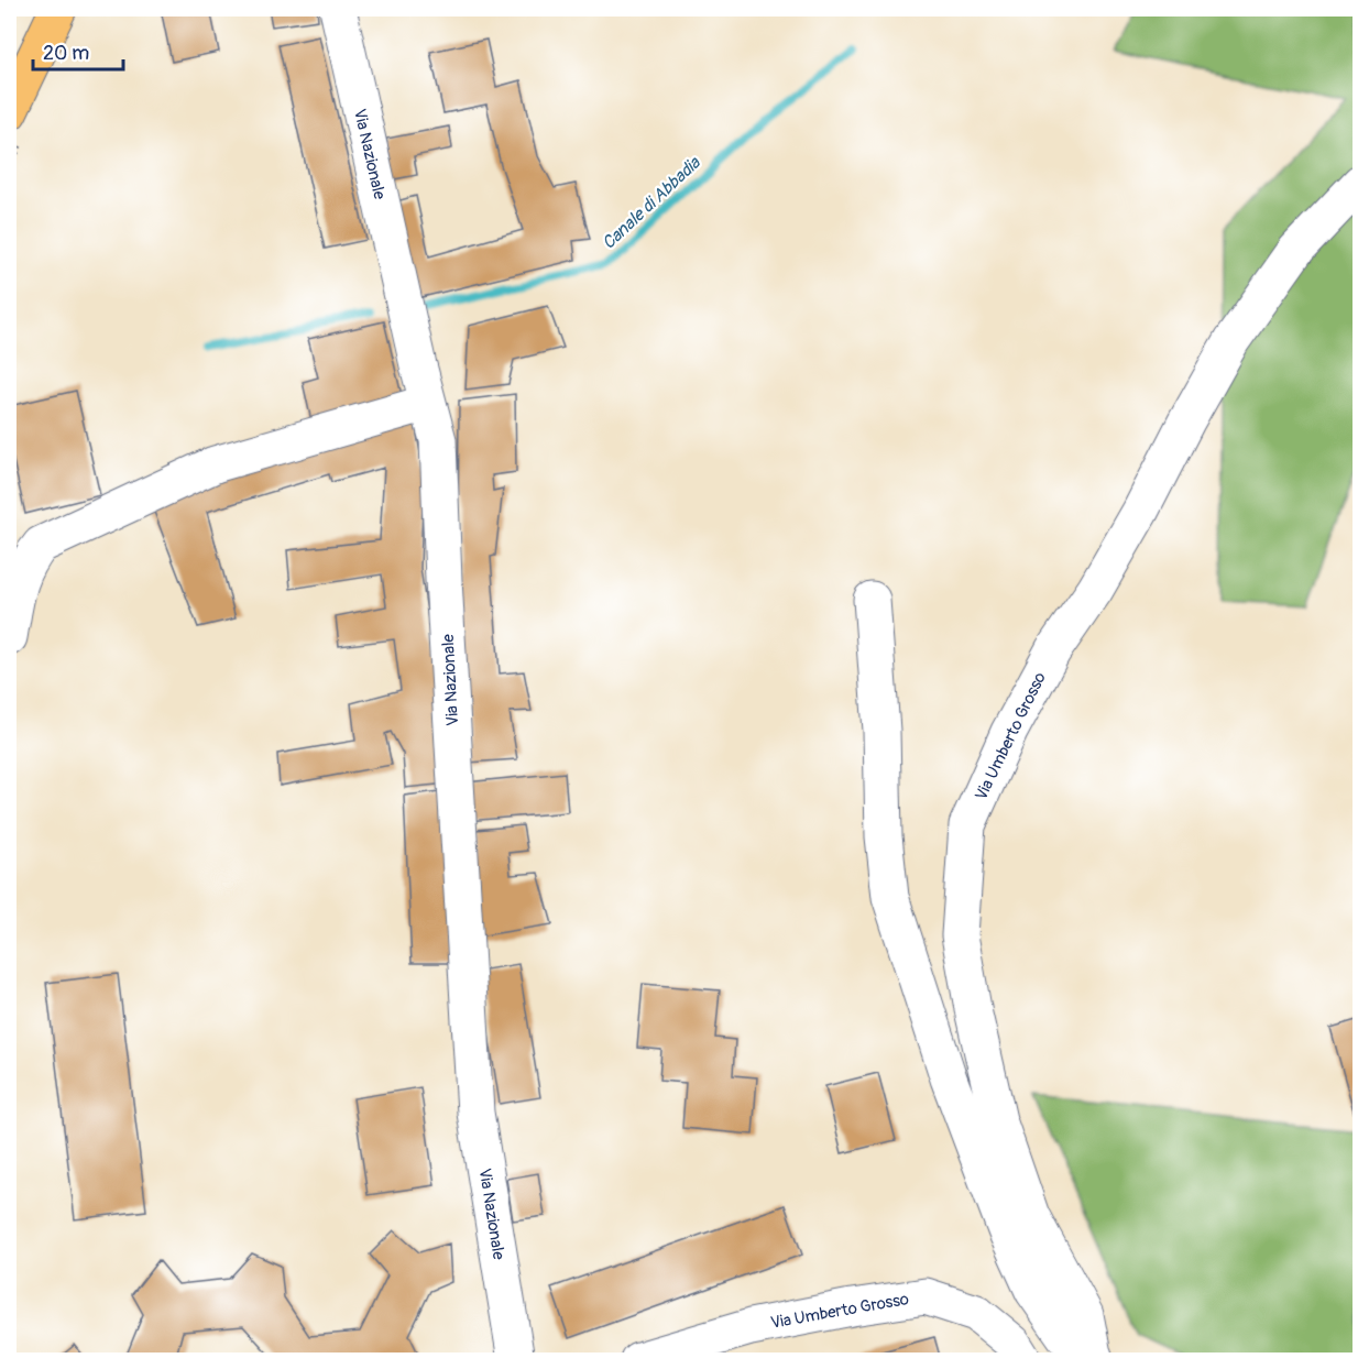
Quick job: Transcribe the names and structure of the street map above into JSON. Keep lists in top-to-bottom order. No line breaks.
{"streets":{"street":["Via Nazionale","Via Umberto Grosso"]},"water":["Canale di Abbadia"],"scale_bar":"20 m"}
